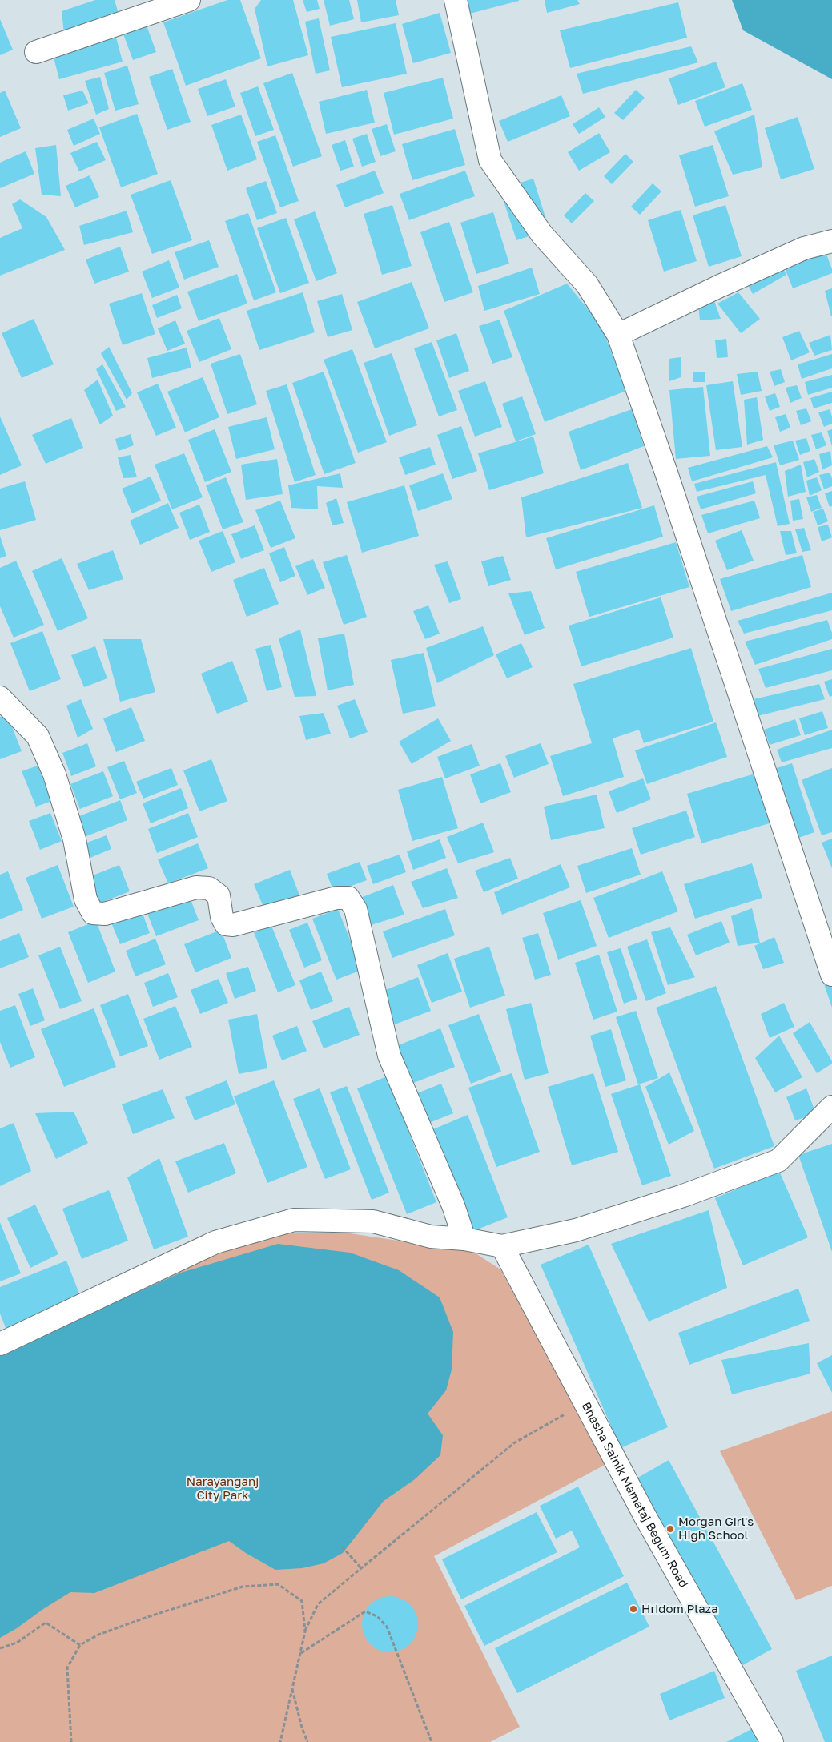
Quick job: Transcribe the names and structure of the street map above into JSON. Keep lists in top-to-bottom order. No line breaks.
{"streets":{"street":["Bhasha Sainik Mamataj Begum Road"]},"parks":["Narayanganj City Park"],"places":["Morgan Girl's High School","Hridom Plaza"]}
